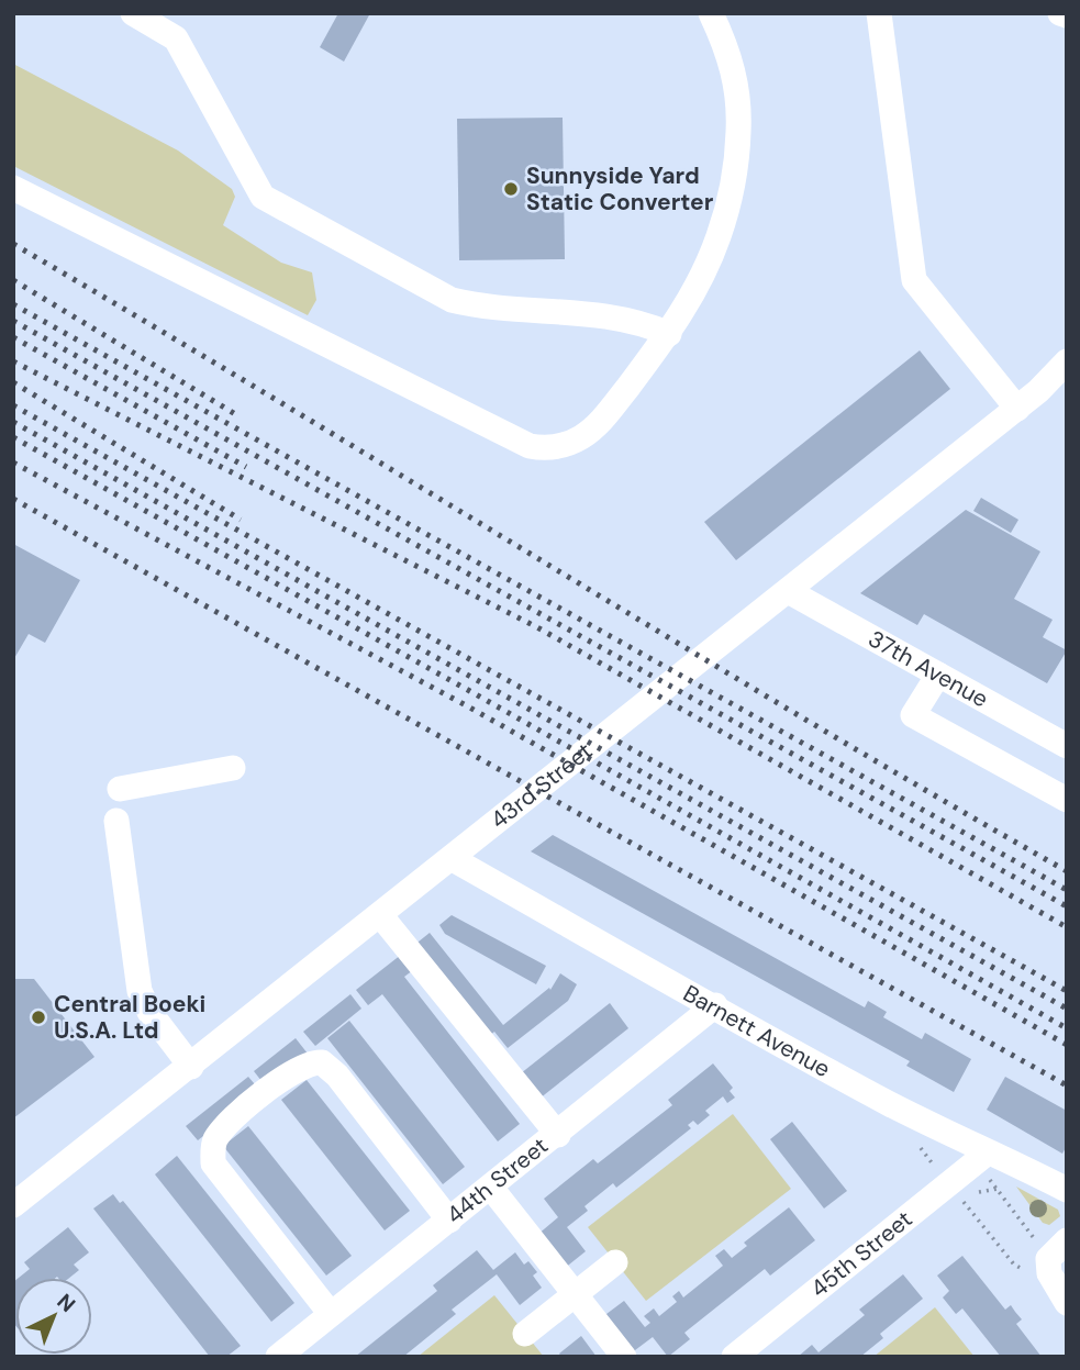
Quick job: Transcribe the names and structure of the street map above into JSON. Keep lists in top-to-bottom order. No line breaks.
{"streets":{"street":["37th Avenue","43rd Street","Barnett Avenue","44th Street","45th Street"]},"crossings":[["37th Avenue","43rd Street"],["43rd Street","Barnett Avenue"],["Barnett Avenue","44th Street"],["Barnett Avenue","45th Street"]],"places":["Sunnyside Yard Static Converter","Central Boeki U.S.A. Ltd"],"north":"top right"}
